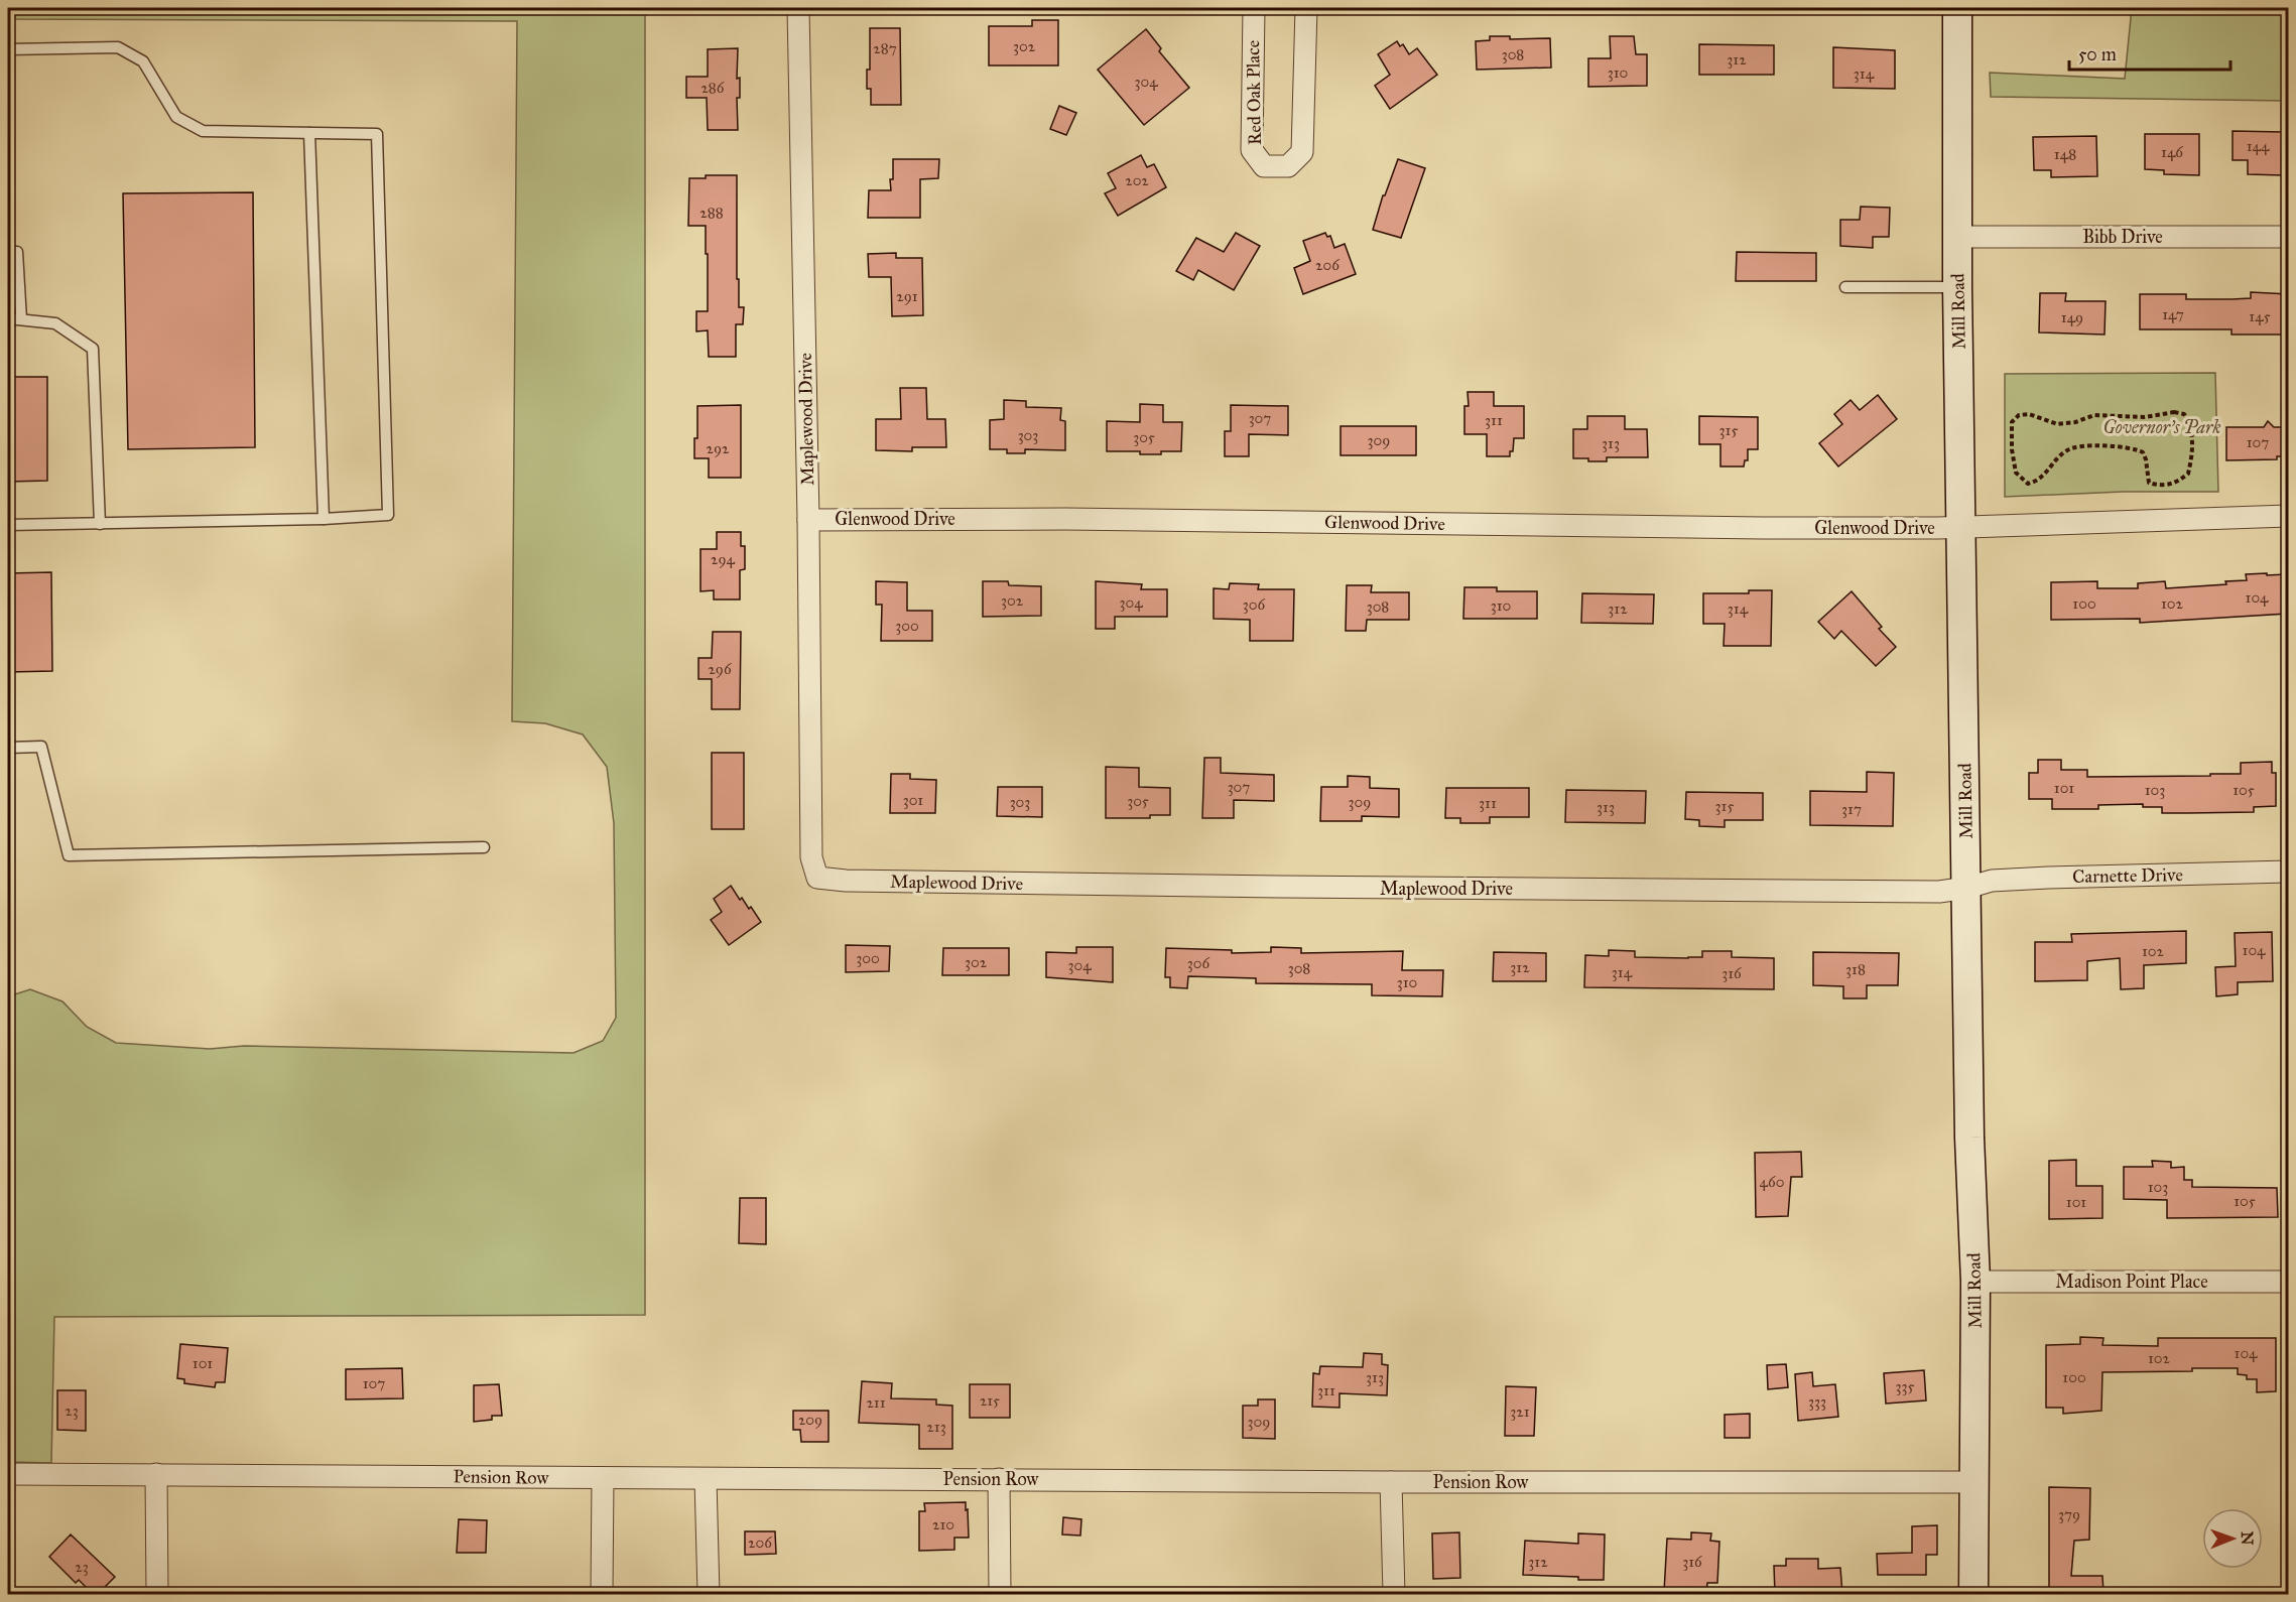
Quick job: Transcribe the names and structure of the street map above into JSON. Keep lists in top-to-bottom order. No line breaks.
{"streets":{"street":["Red Oak Place","Bibb Drive","Mill Road","Maplewood Drive","Glenwood Drive","Carnette Drive","Madison Point Place","Pension Row"]},"crossings":[["Bibb Drive","Mill Road"],["Mill Road","Maplewood Drive"],["Mill Road","Glenwood Drive"],["Mill Road","Carnette Drive"],["Mill Road","Madison Point Place"],["Mill Road","Pension Row"],["Maplewood Drive","Glenwood Drive"],["Maplewood Drive","Carnette Drive"]],"parks":["Governor's Park"],"house_numbers":["302","287","308","312","310","314","304","286","144","146","148","202","288","206","291","147","145","149","307","311","315","303","305","309","107","313","292","294","104","302","304","100","102","306","310","308","312","314","300","296","307","101","103","105","301","305","303","309","311","315","313","317","104","102","300","302","306","304","312","308","318","314","316","310","460","103","105","101","104","102","101","313","100","107","335","311","215","333","211","23","321","209","309","213","379","210","206","312","316","23"],"scale_bar":"50 m","north":"right"}
